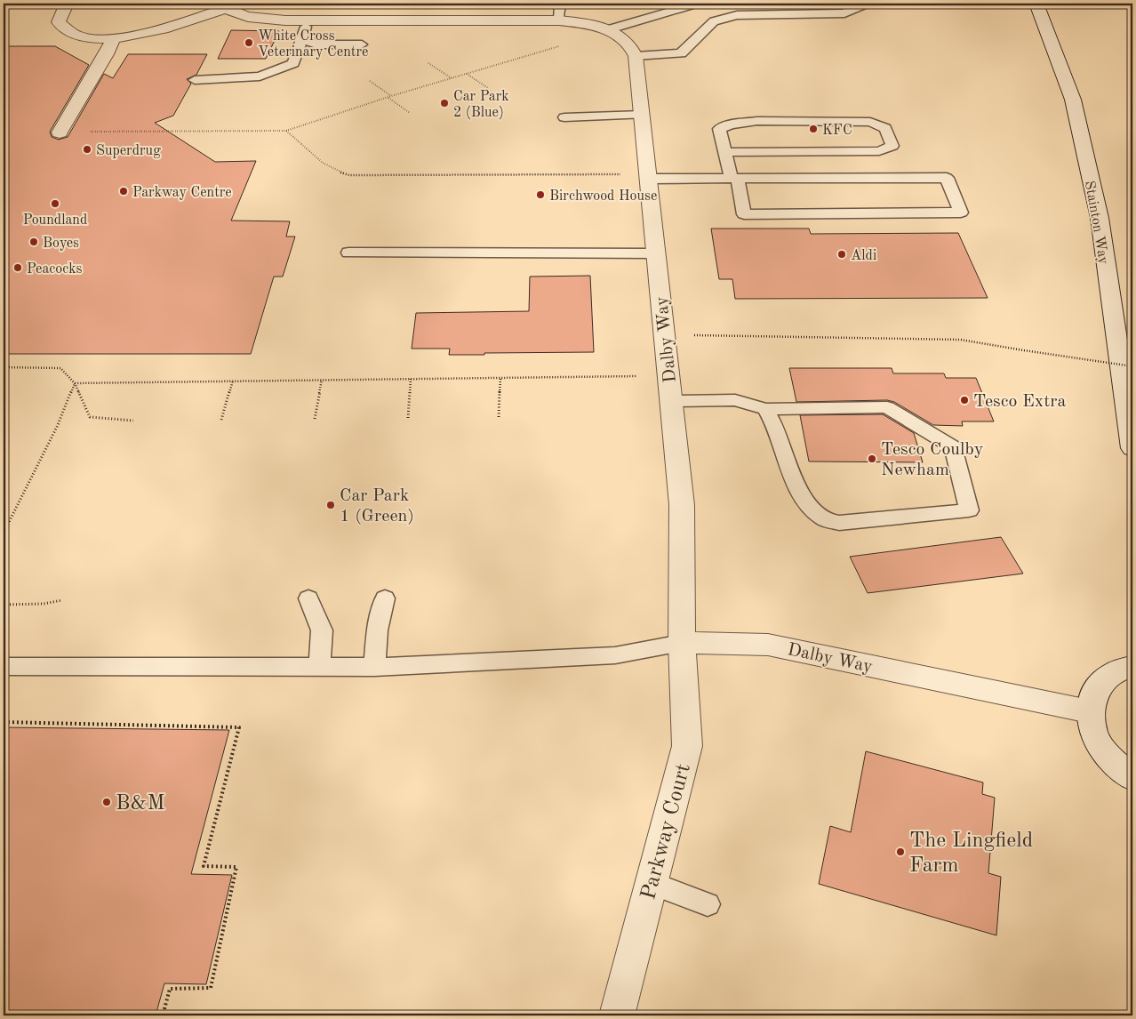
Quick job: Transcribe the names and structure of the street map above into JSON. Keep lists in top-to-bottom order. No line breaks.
{"streets":{"street":["Stainton Way","Dalby Way","Parkway Court"]},"crossings":[["Dalby Way","Parkway Court"]],"places":["White Cross Veterinary Centre","Car Park 2 (Blue)","KFC","Superdrug","Parkway Centre","Birchwood House","Poundland","Boyes","Aldi","Peacocks","Tesco Extra","Tesco Coulby Newham","Car Park 1 (Green)","B&M","The Lingfield Farm"]}
